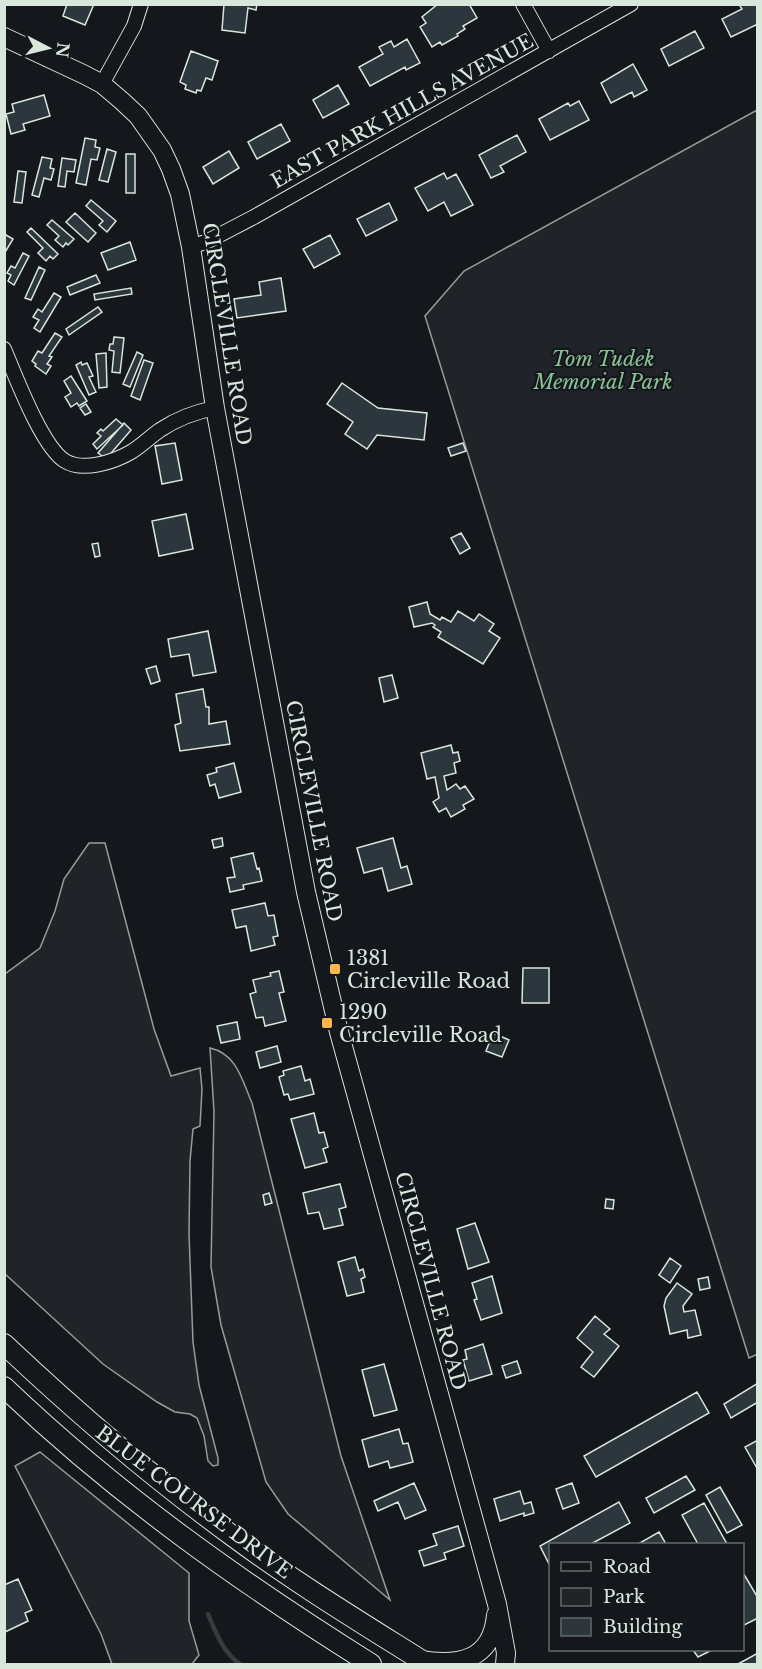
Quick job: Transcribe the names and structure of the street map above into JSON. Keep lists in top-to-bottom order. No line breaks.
{"streets":{"main road":["BLUE COURSE DRIVE"],"street":["EAST PARK HILLS AVENUE","CIRCLEVILLE ROAD"]},"crossings":[["EAST PARK HILLS AVENUE","CIRCLEVILLE ROAD"]],"parks":["Tom Tudek Memorial Park"],"places":{"transit":["1381 Circleville Road","1290 Circleville Road"]},"legend":["Road","Park","Building"],"north":"right"}
